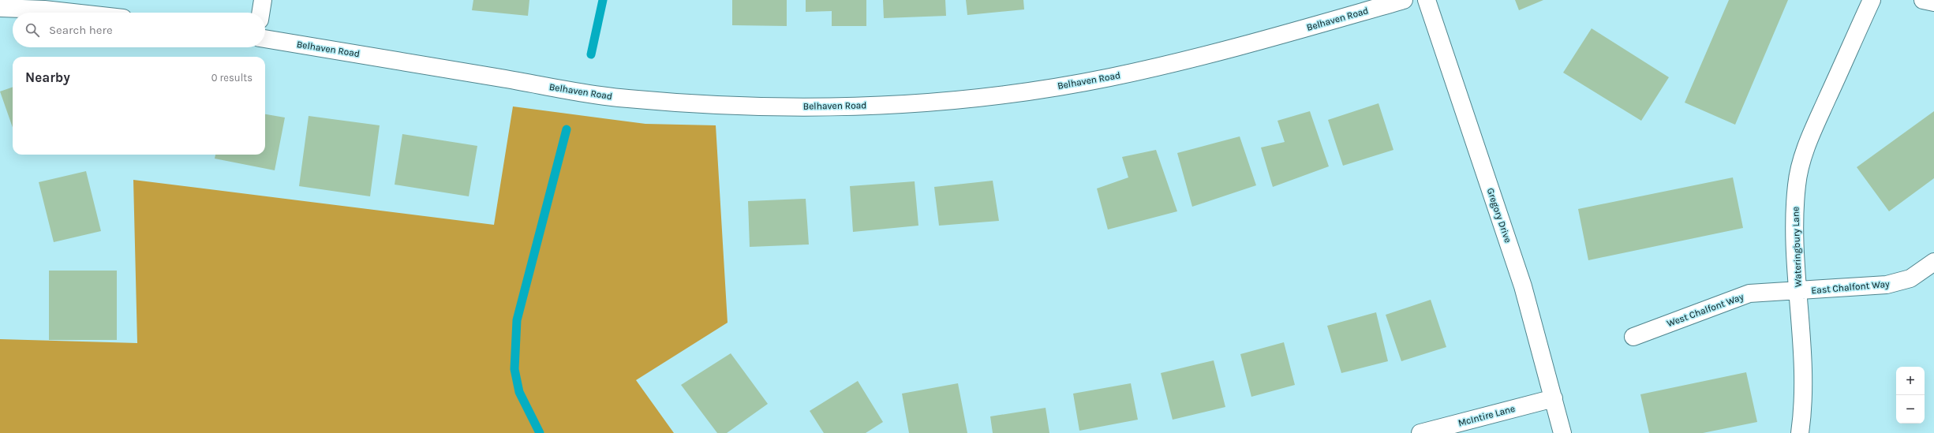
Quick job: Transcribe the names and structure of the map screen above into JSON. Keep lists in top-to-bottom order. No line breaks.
{"streets":{"street":["Belhaven Road","Gregory Drive","Wateringbury Lane","East Chalfont Way","West Chalfont Way","McIntire Lane"]},"crossings":[["Gregory Drive","McIntire Lane"],["Wateringbury Lane","East Chalfont Way"],["Wateringbury Lane","West Chalfont Way"],["East Chalfont Way","West Chalfont Way"]],"page":{"search":"Search here","heading":["Nearby","0 results"],"map_buttons":["+","−"]}}
